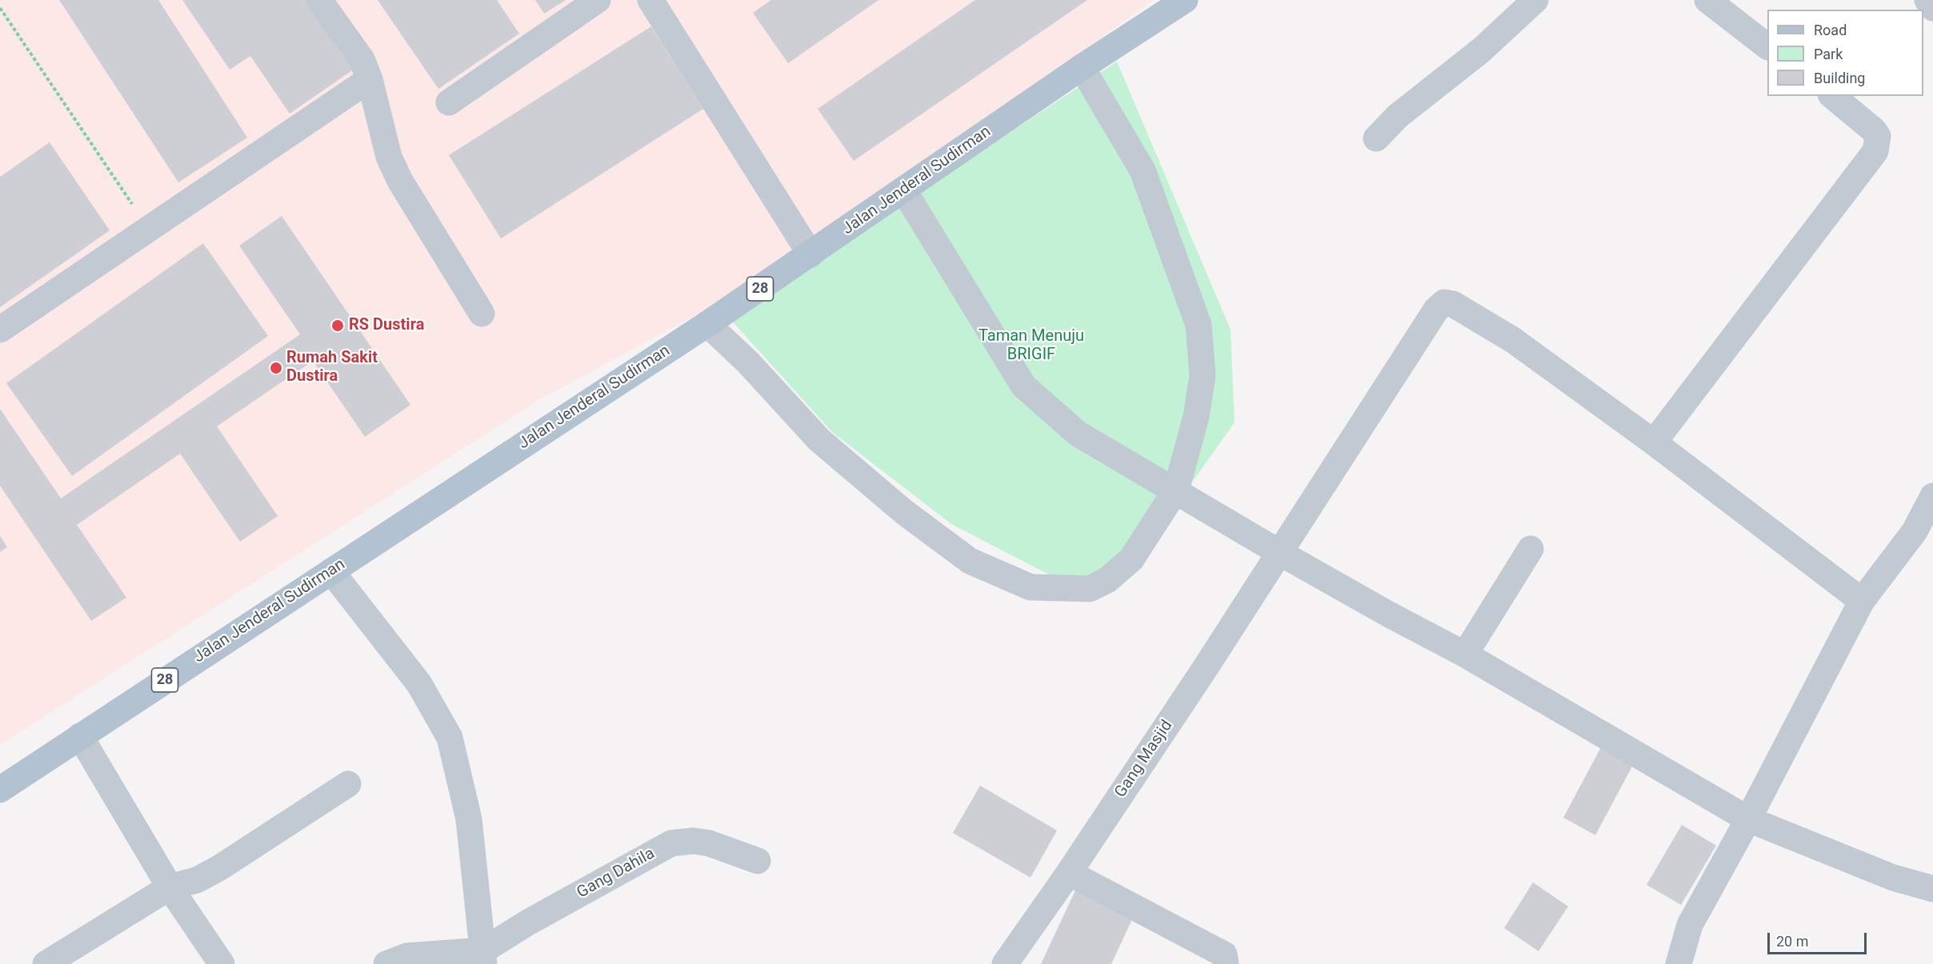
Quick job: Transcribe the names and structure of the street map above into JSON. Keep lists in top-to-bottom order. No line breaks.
{"streets":{"main road":["Jalan Jenderal Sudirman","28"],"street":["Gang Masjid","Gang Dahila"]},"parks":["Taman Menuju BRIGIF"],"places":["RS Dustira","Rumah Sakit Dustira"],"legend":["Road","Park","Building"],"scale_bar":"20 m"}
